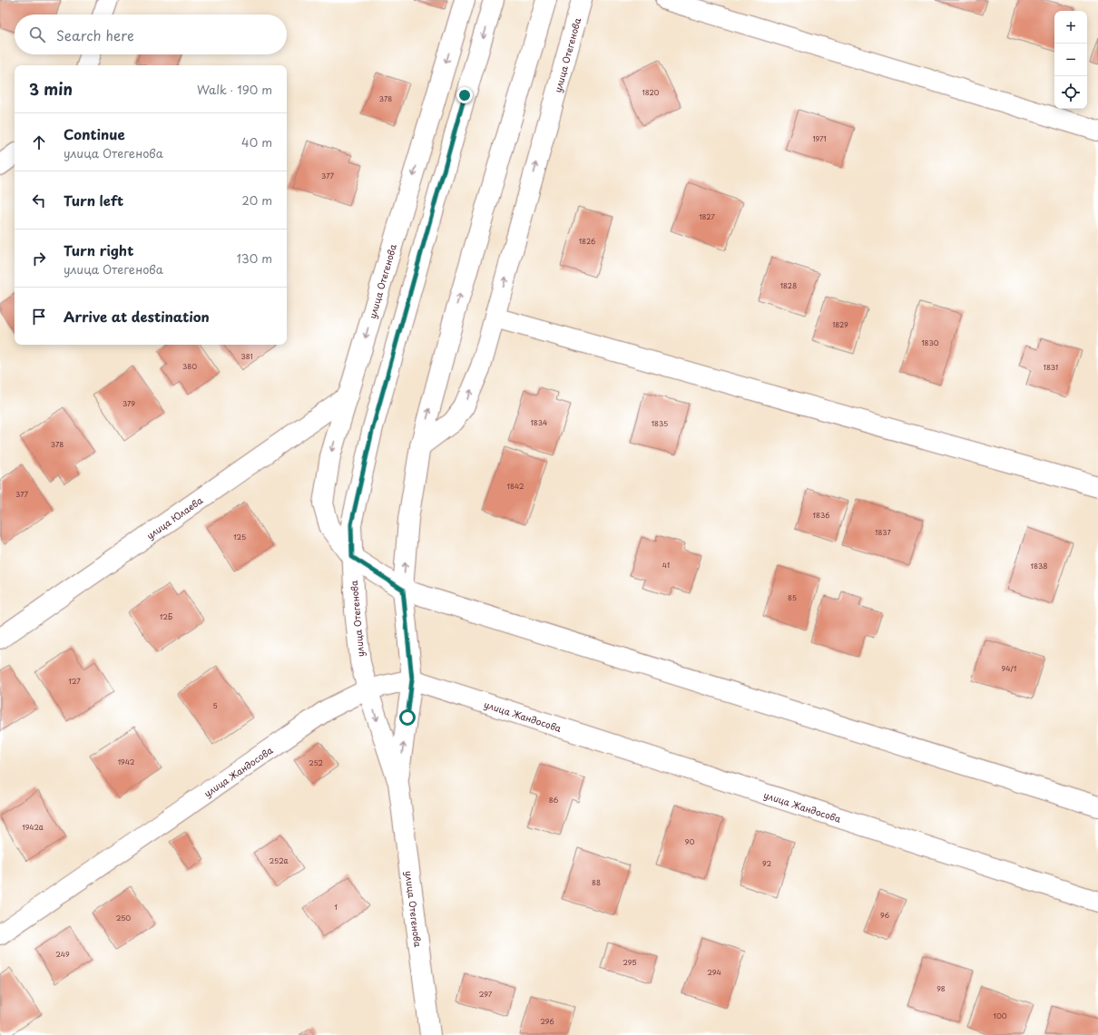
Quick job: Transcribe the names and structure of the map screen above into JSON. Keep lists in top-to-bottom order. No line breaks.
{"streets":{"street":["улица Отегенова","улица Юлаева","улица Жандосова"]},"crossings":[["улица Отегенова","улица Юлаева"],["улица Отегенова","улица Жандосова"]],"house_numbers":["1820","378","1971","377","1827","1826","1828","1829","1830","381","380","1831","379","1834","1835","378","1842","377","1836","1837","125","41","1838","85","12Б","94/1","127","5","1942","252","86","1942а","90","252а","92","88","1","96","250","249","295","294","98","297","100","296"],"page":{"map_buttons":["+","−"],"search":"Search here","heading":["3 min","Walk · 190 m"],"list":[["Continue","улица Отегенова","40 m"],["Turn left","20 m"],["Turn right","улица Отегенова","130 m"],"Arrive at destination"]}}
